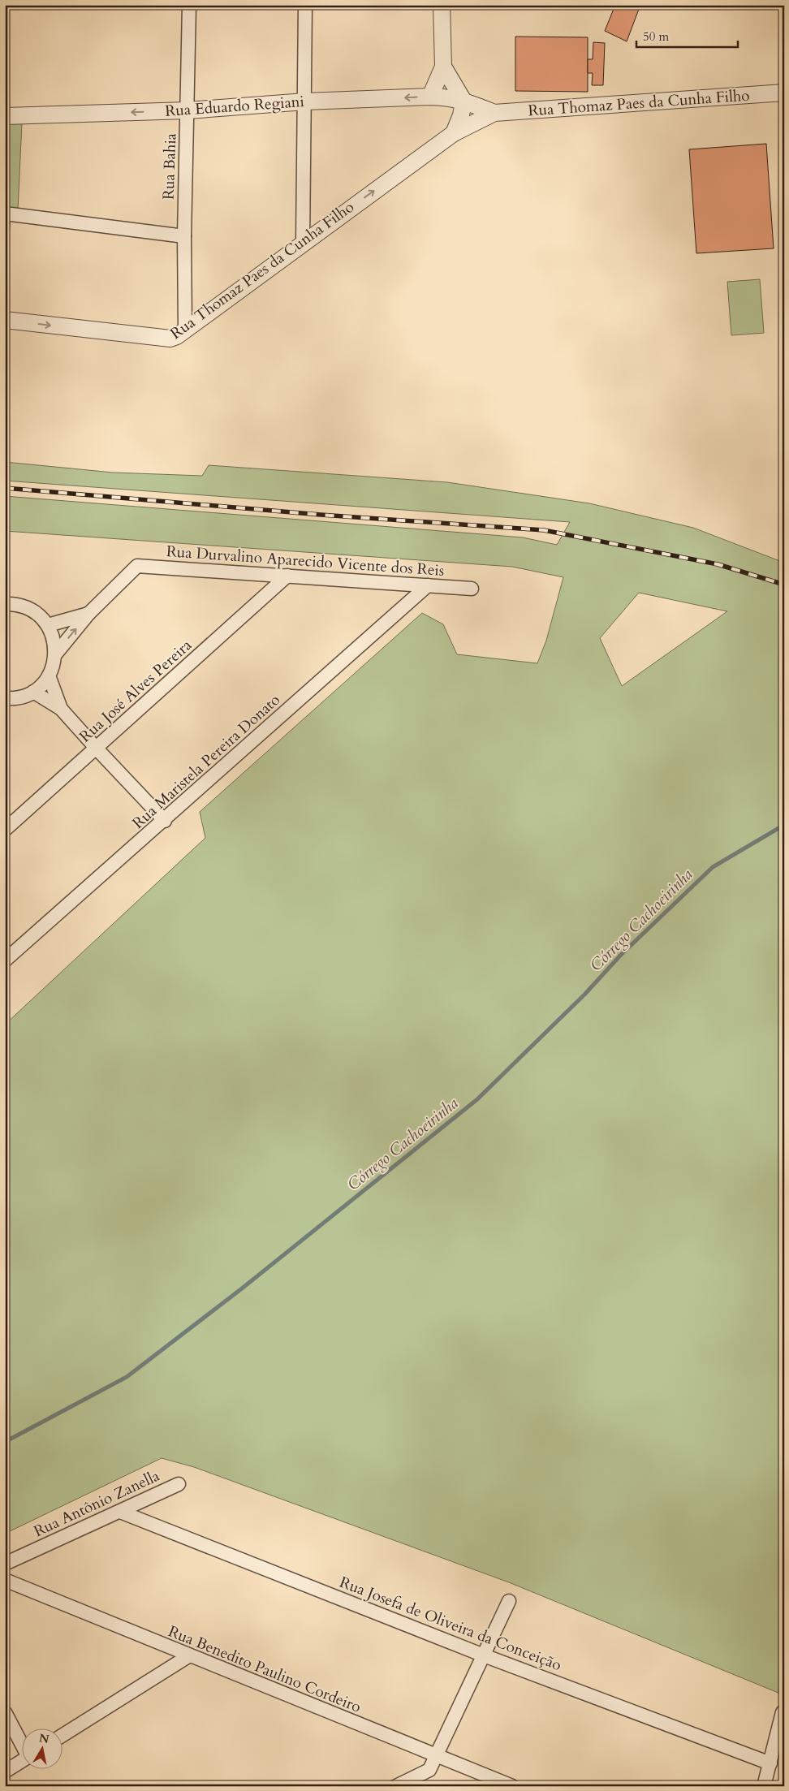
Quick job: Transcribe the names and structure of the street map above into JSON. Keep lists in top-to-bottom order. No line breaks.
{"streets":{"street":["Rua Thomaz Paes da Cunha Filho","Rua Eduardo Regiani","Rua Bahia","Rua Durvalino Aparecido Vicente dos Reis","Rua José Alves Pereira","Rua Maristela Pereira Donato","Rua Antônio Zanella","Rua Josefa de Oliveira da Conceição","Rua Benedito Paulino Cordeiro"]},"crossings":[["Rua Thomaz Paes da Cunha Filho","Rua Eduardo Regiani"],["Rua Thomaz Paes da Cunha Filho","Rua Bahia"],["Rua Eduardo Regiani","Rua Bahia"],["Rua Durvalino Aparecido Vicente dos Reis","Rua José Alves Pereira"],["Rua Durvalino Aparecido Vicente dos Reis","Rua Maristela Pereira Donato"],["Rua Antônio Zanella","Rua Josefa de Oliveira da Conceição"]],"one_way":["Rua Thomaz Paes da Cunha Filho"],"water":["Córrego Cachoeirinha"],"scale_bar":"50 m","north":"top"}
